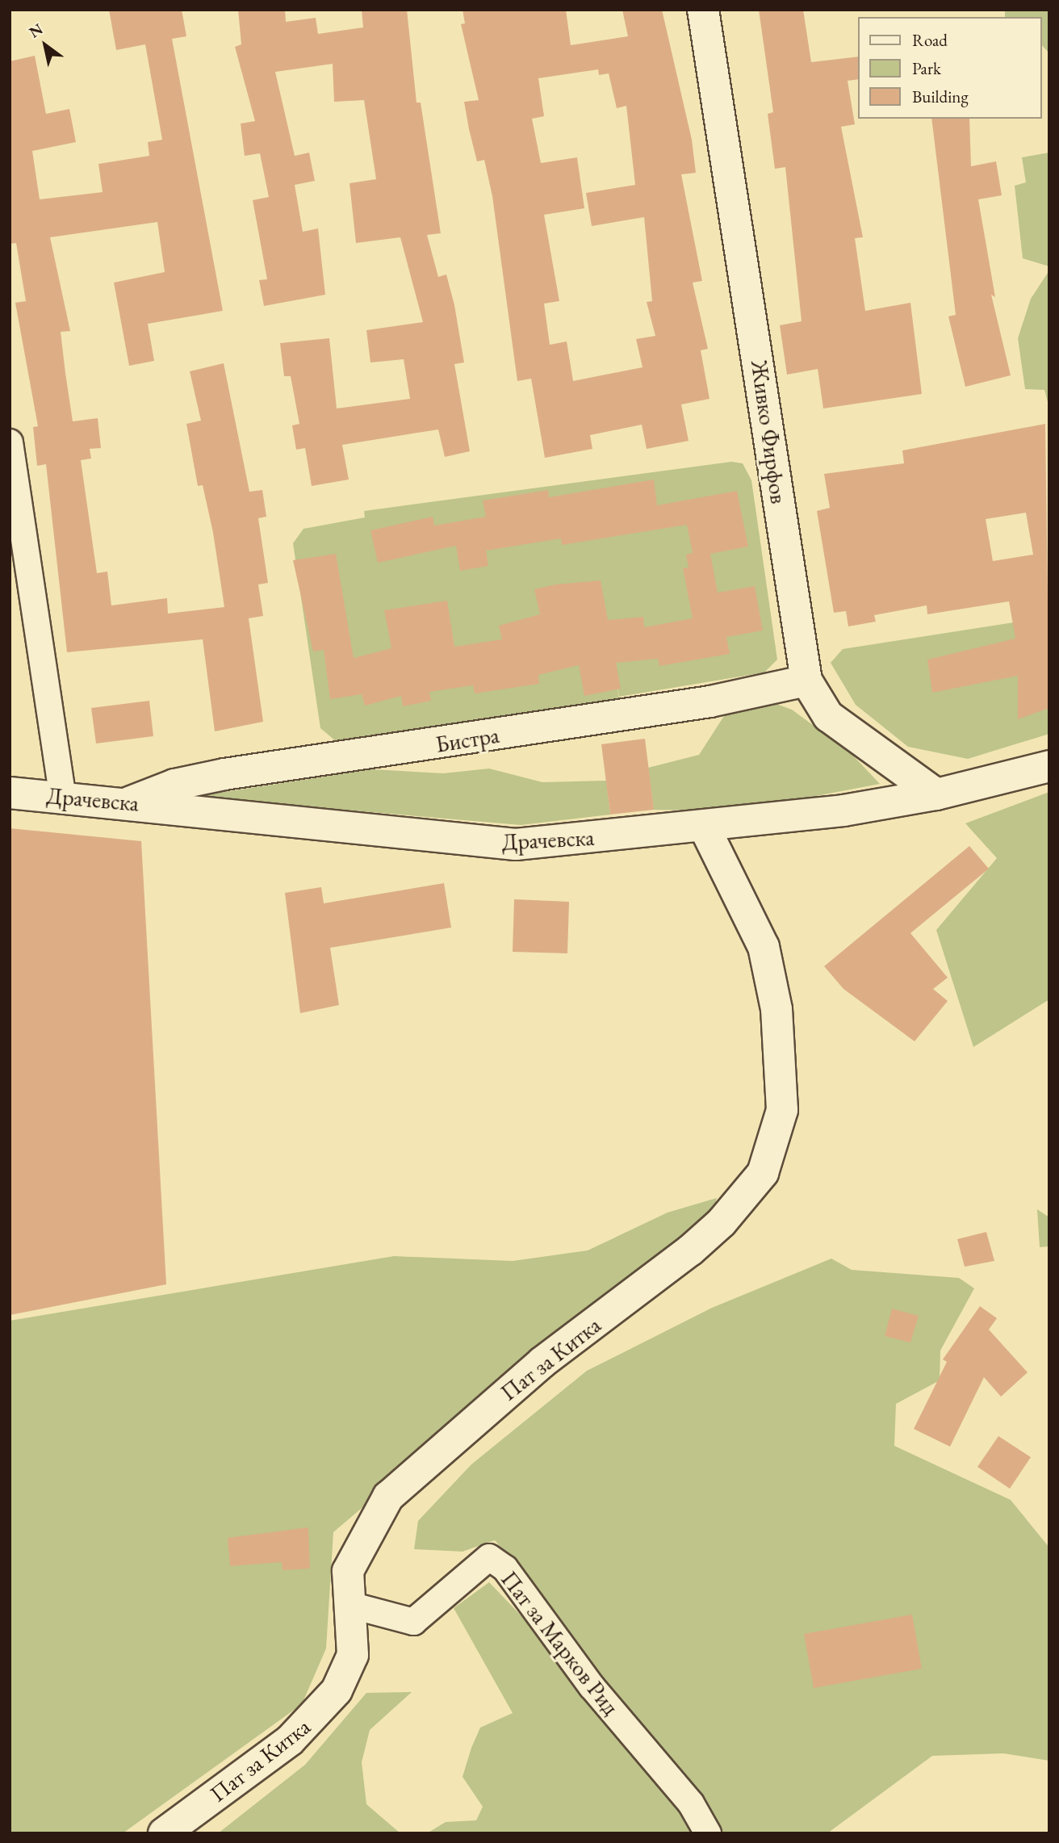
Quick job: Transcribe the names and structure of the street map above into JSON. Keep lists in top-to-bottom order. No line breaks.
{"streets":{"street":["Живко Фирфов","Бистра","Драчевска","Пат за Китка","Пат за Марков Рид"]},"crossings":[["Живко Фирфов","Бистра"],["Живко Фирфов","Драчевска"],["Бистра","Драчевска"],["Драчевска","Пат за Китка"],["Пат за Китка","Пат за Марков Рид"]],"legend":["Road","Park","Building"],"north":"top left"}
